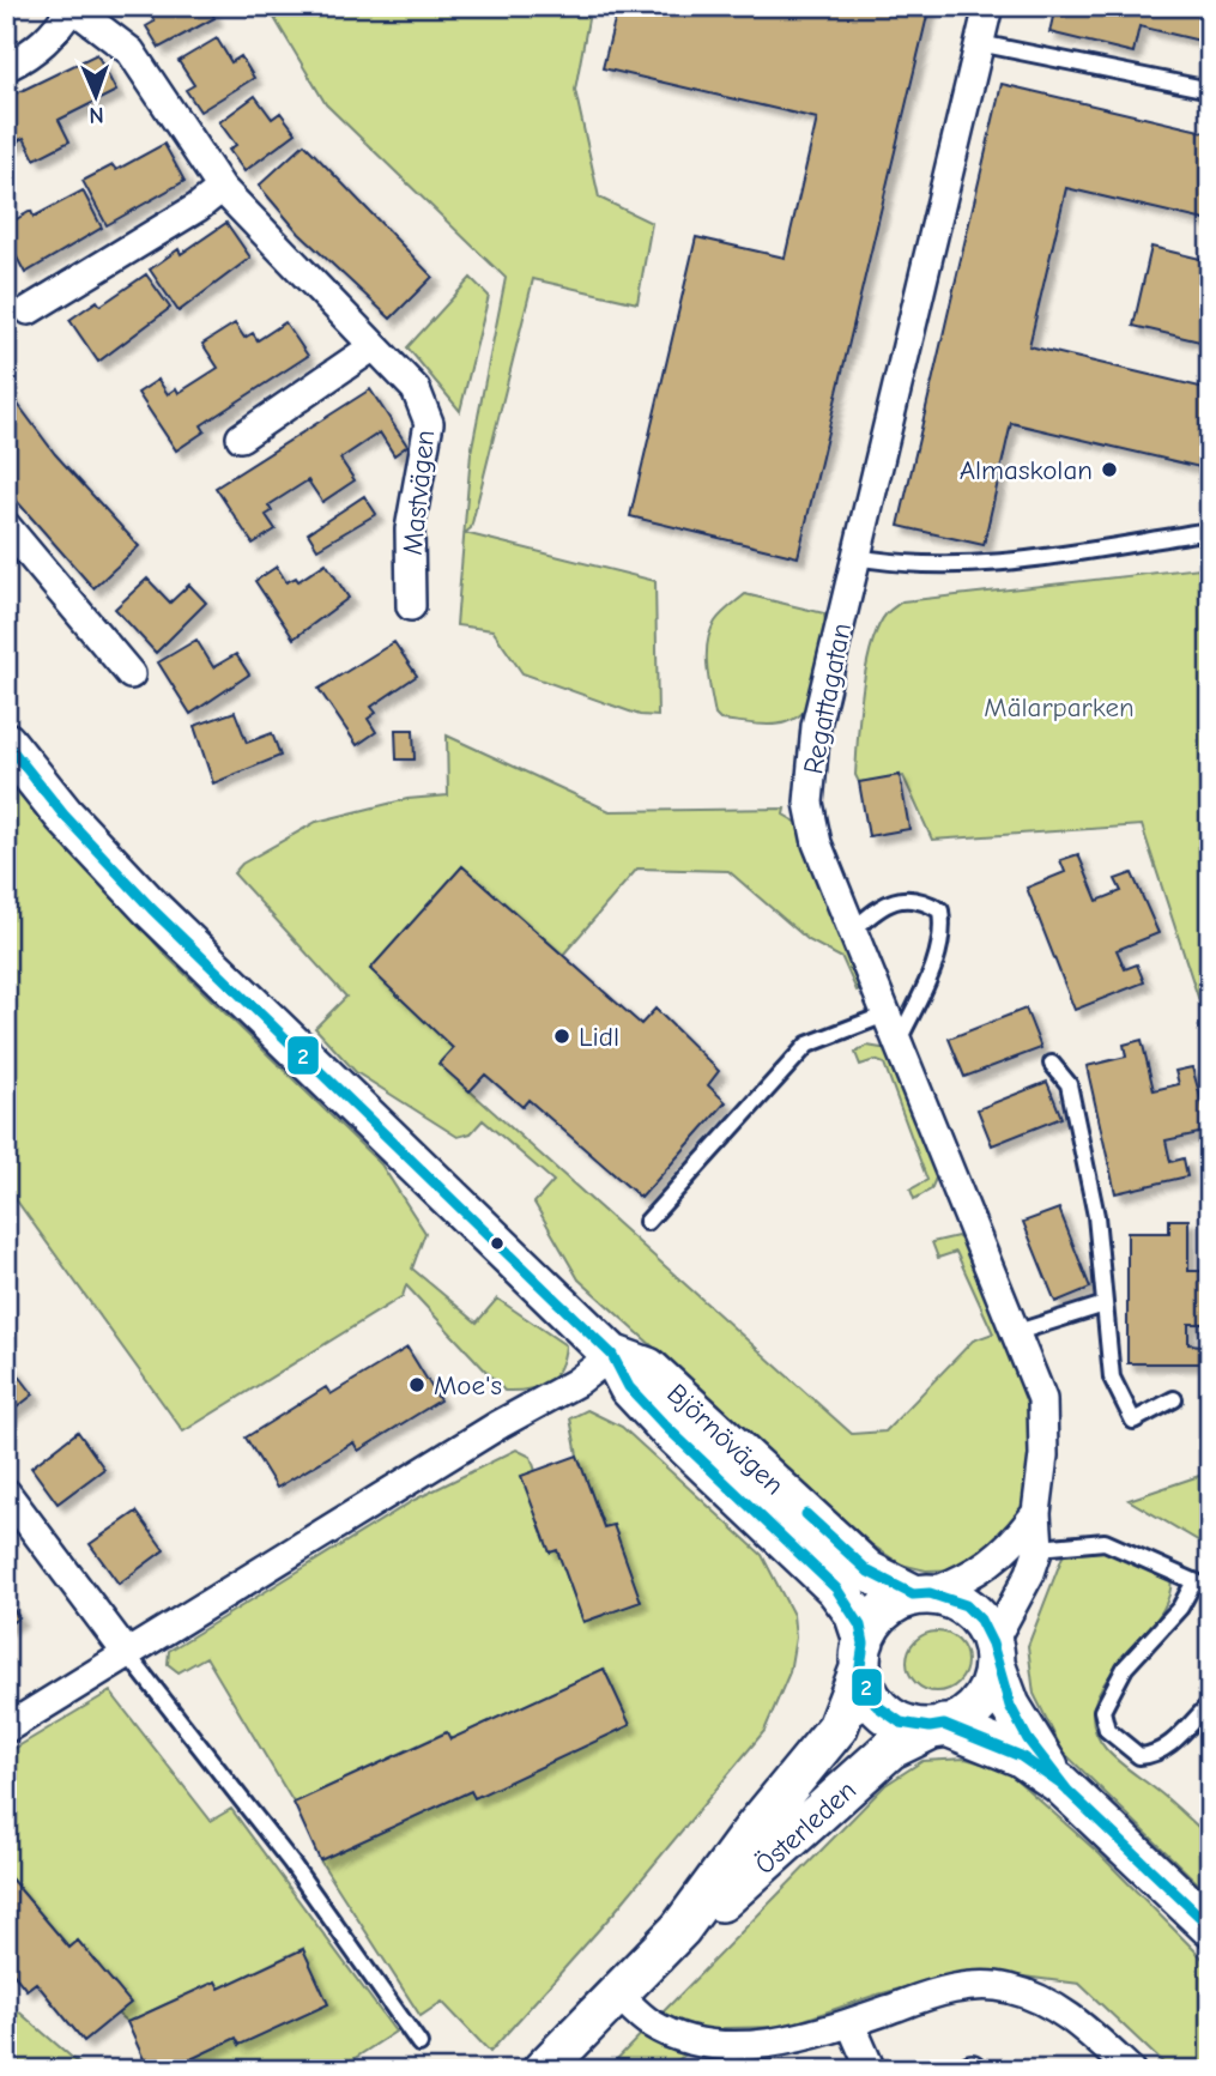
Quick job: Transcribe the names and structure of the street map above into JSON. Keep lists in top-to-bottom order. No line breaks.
{"streets":{"main road":["Björnövägen","Österleden"],"street":["Mastvägen","Regattagatan"]},"crossings":[["Regattagatan","Björnövägen"],["Regattagatan","Österleden"],["Björnövägen","Österleden"]],"parks":["Mälarparken"],"places":["Almaskolan","Lidl","Moe's"],"lines":["transit line 2"],"north":"bottom"}
